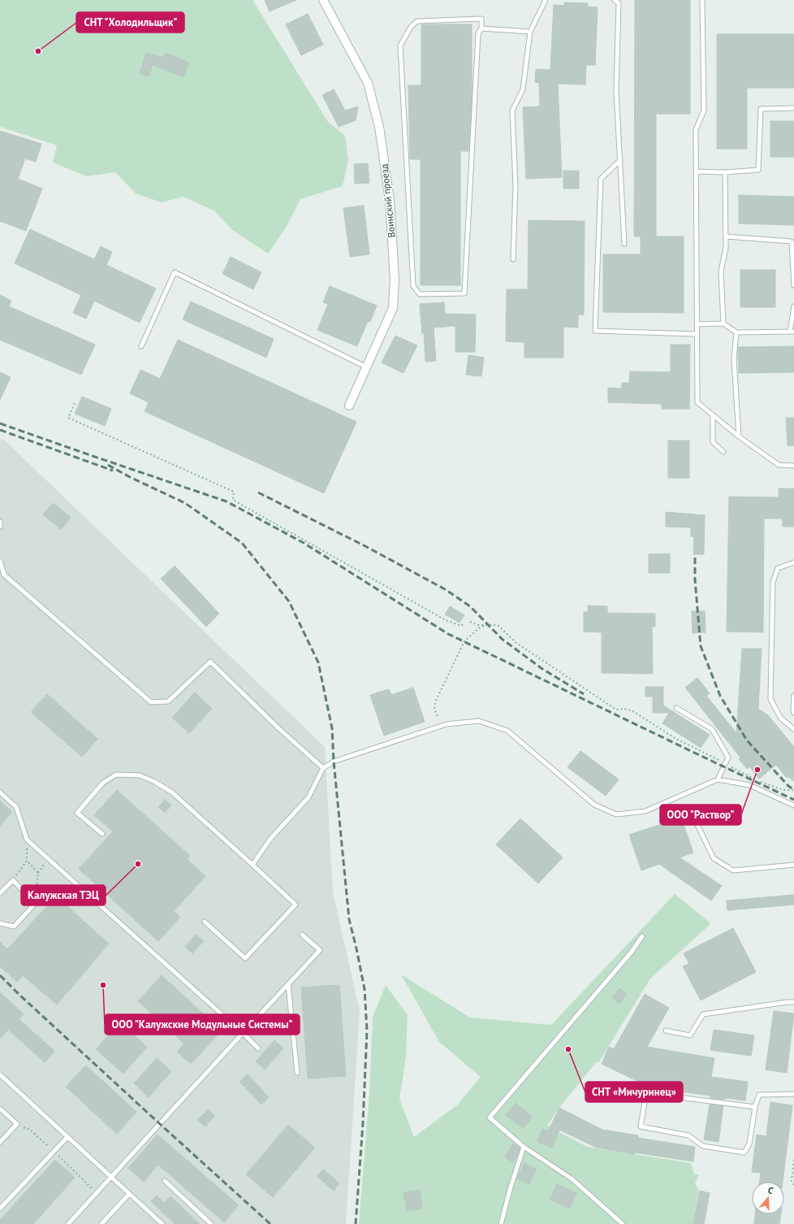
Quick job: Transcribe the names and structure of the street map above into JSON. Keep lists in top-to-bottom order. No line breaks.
{"streets":{"street":["Воинский проезд"]},"places":["СНТ \"Холодильщик\"","ООО \"Раствор\"","Калужская ТЭЦ","ООО \"Калужские Модульные Системы\"","СНТ «Мичуринец»"],"north":"top"}
